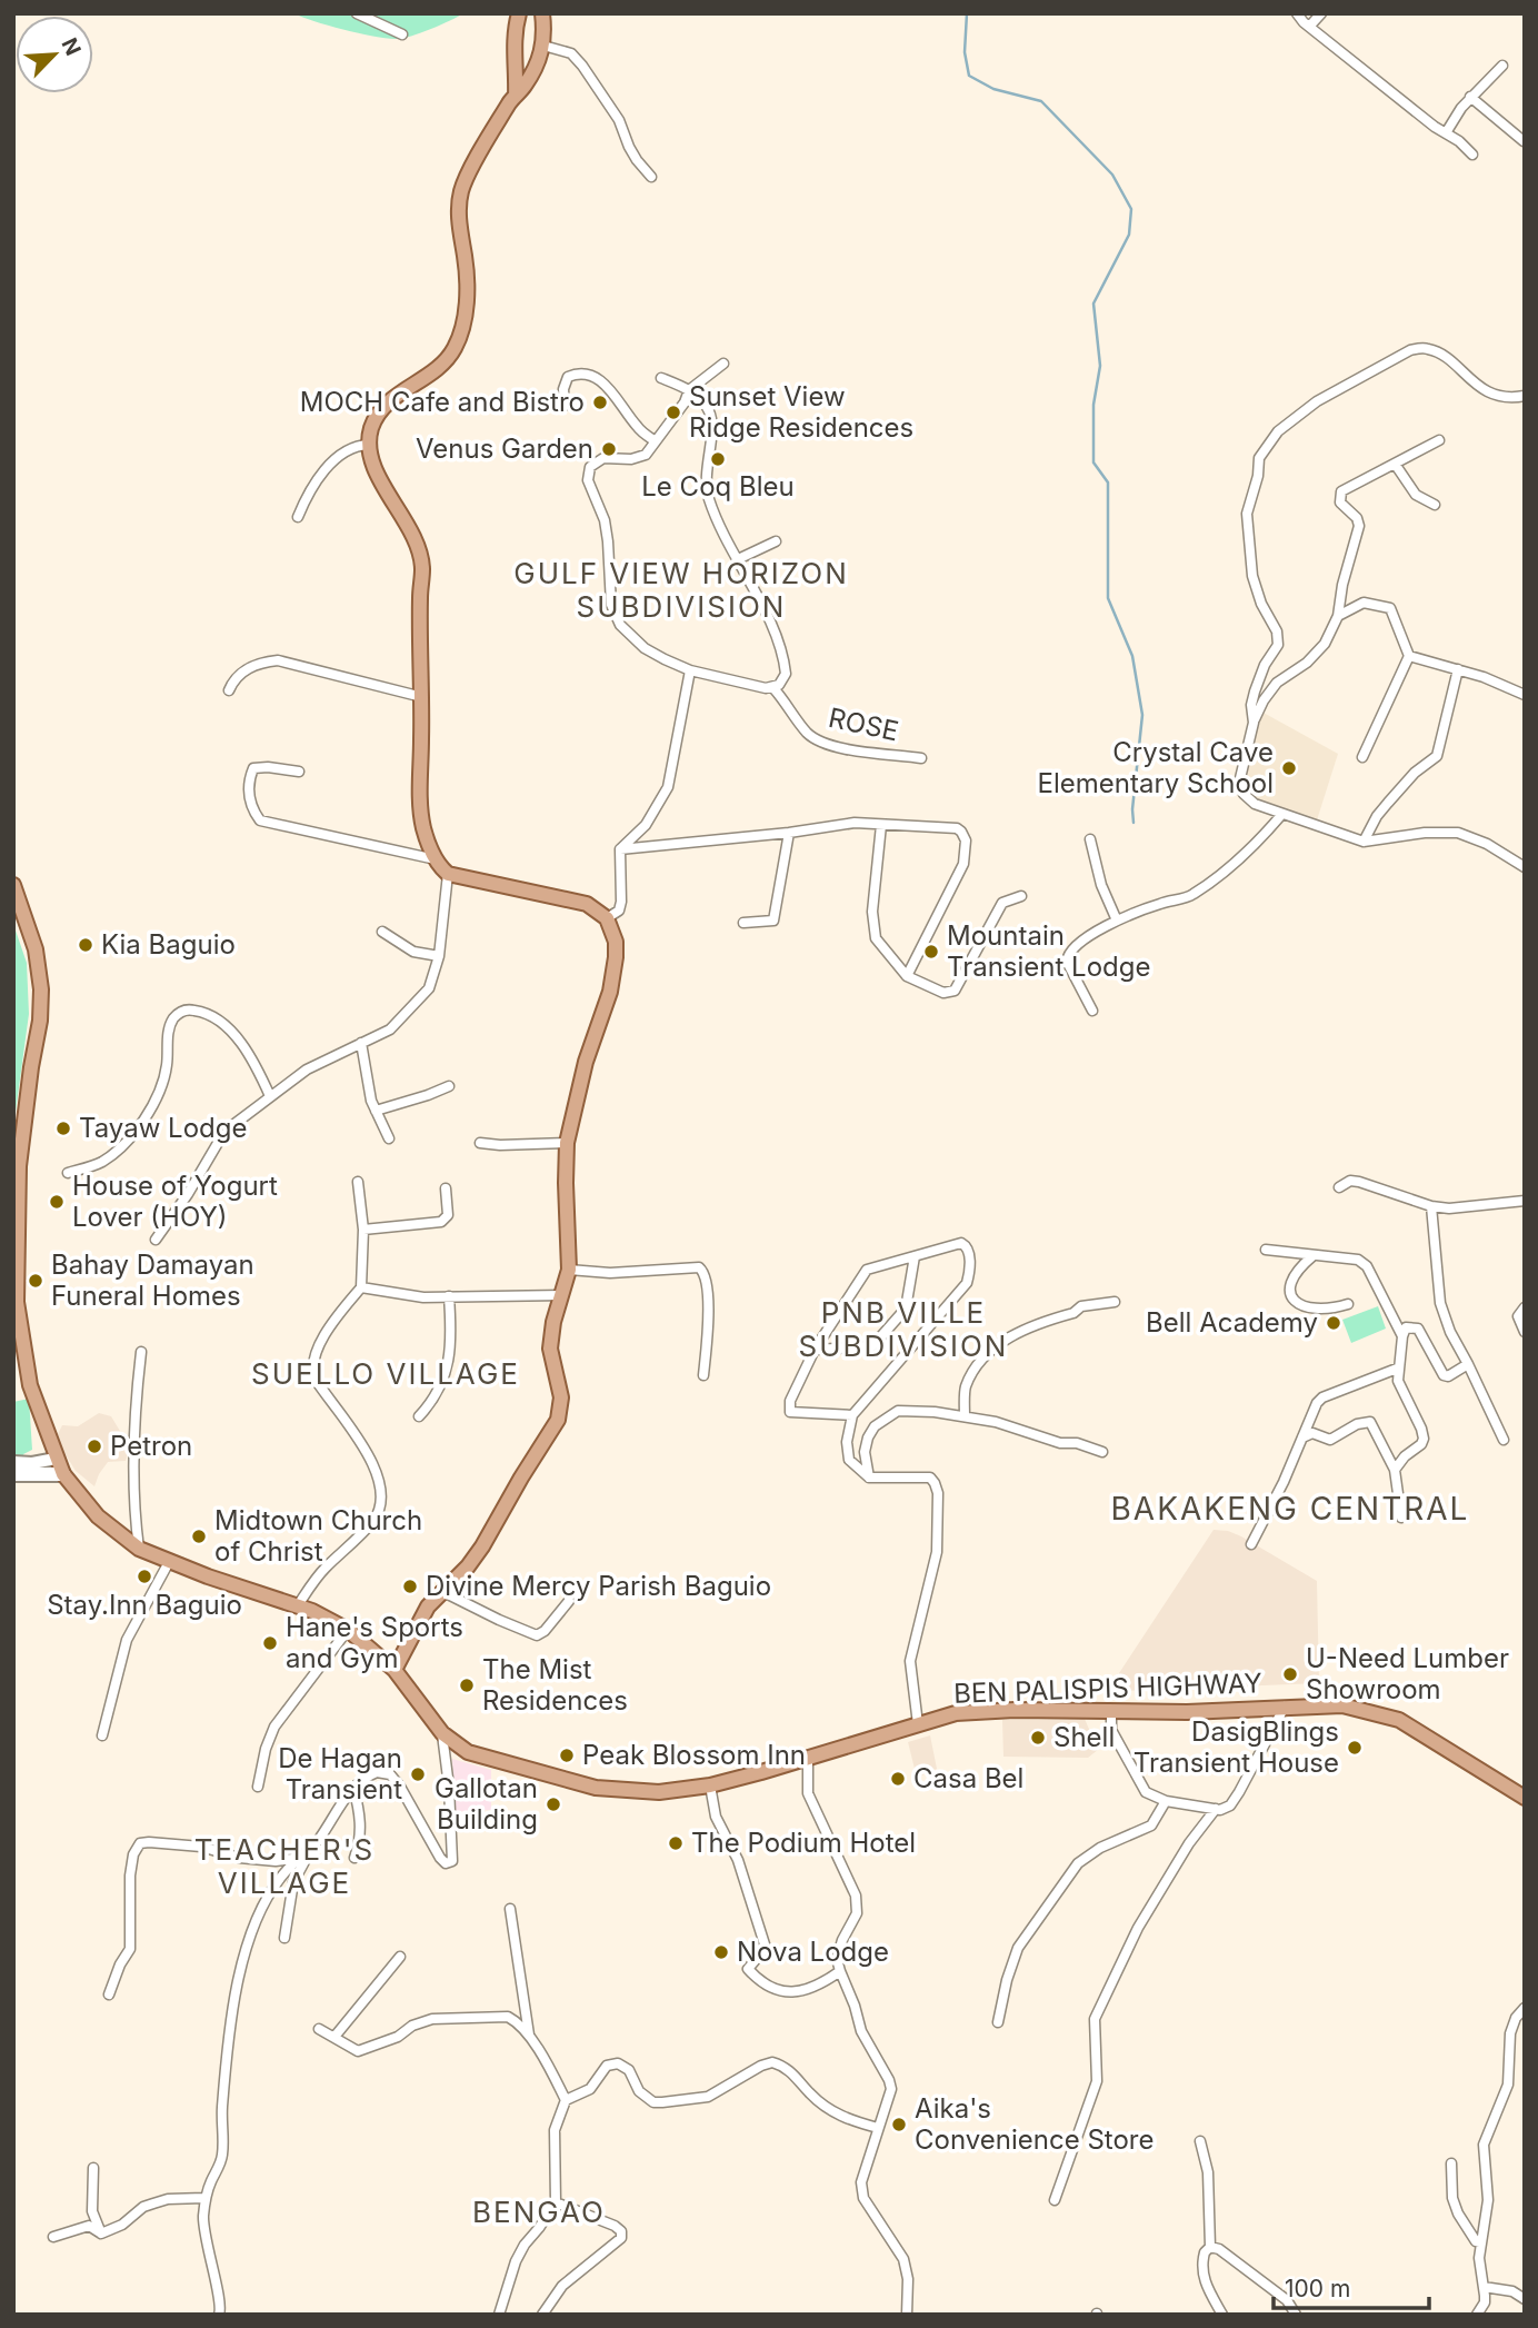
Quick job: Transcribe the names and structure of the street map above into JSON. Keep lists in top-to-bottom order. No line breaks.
{"streets":{"main road":["BEN PALISPIS HIGHWAY"],"street":["ROSE"]},"districts":["GULF VIEW HORIZON SUBDIVISION","PNB VILLE SUBDIVISION","SUELLO VILLAGE","BAKAKENG CENTRAL","TEACHER'S VILLAGE","BENGAO"],"places":["MOCH Cafe and Bistro","Sunset View Ridge Residences","Venus Garden","Le Coq Bleu","Crystal Cave Elementary School","Kia Baguio","Mountain Transient Lodge","Tayaw Lodge","House of Yogurt Lover (HOY)","Bahay Damayan Funeral Homes","Bell Academy","Petron","Midtown Church of Christ","Stay.Inn Baguio","Divine Mercy Parish Baguio","Hane's Sports and Gym","U-Need Lumber Showroom","The Mist Residences","Shell","DasigBlings Transient House","Peak Blossom Inn","De Hagan Transient","Casa Bel","Gallotan Building","The Podium Hotel","Nova Lodge","Aika's Convenience Store"],"scale_bar":"100 m","north":"top right"}
